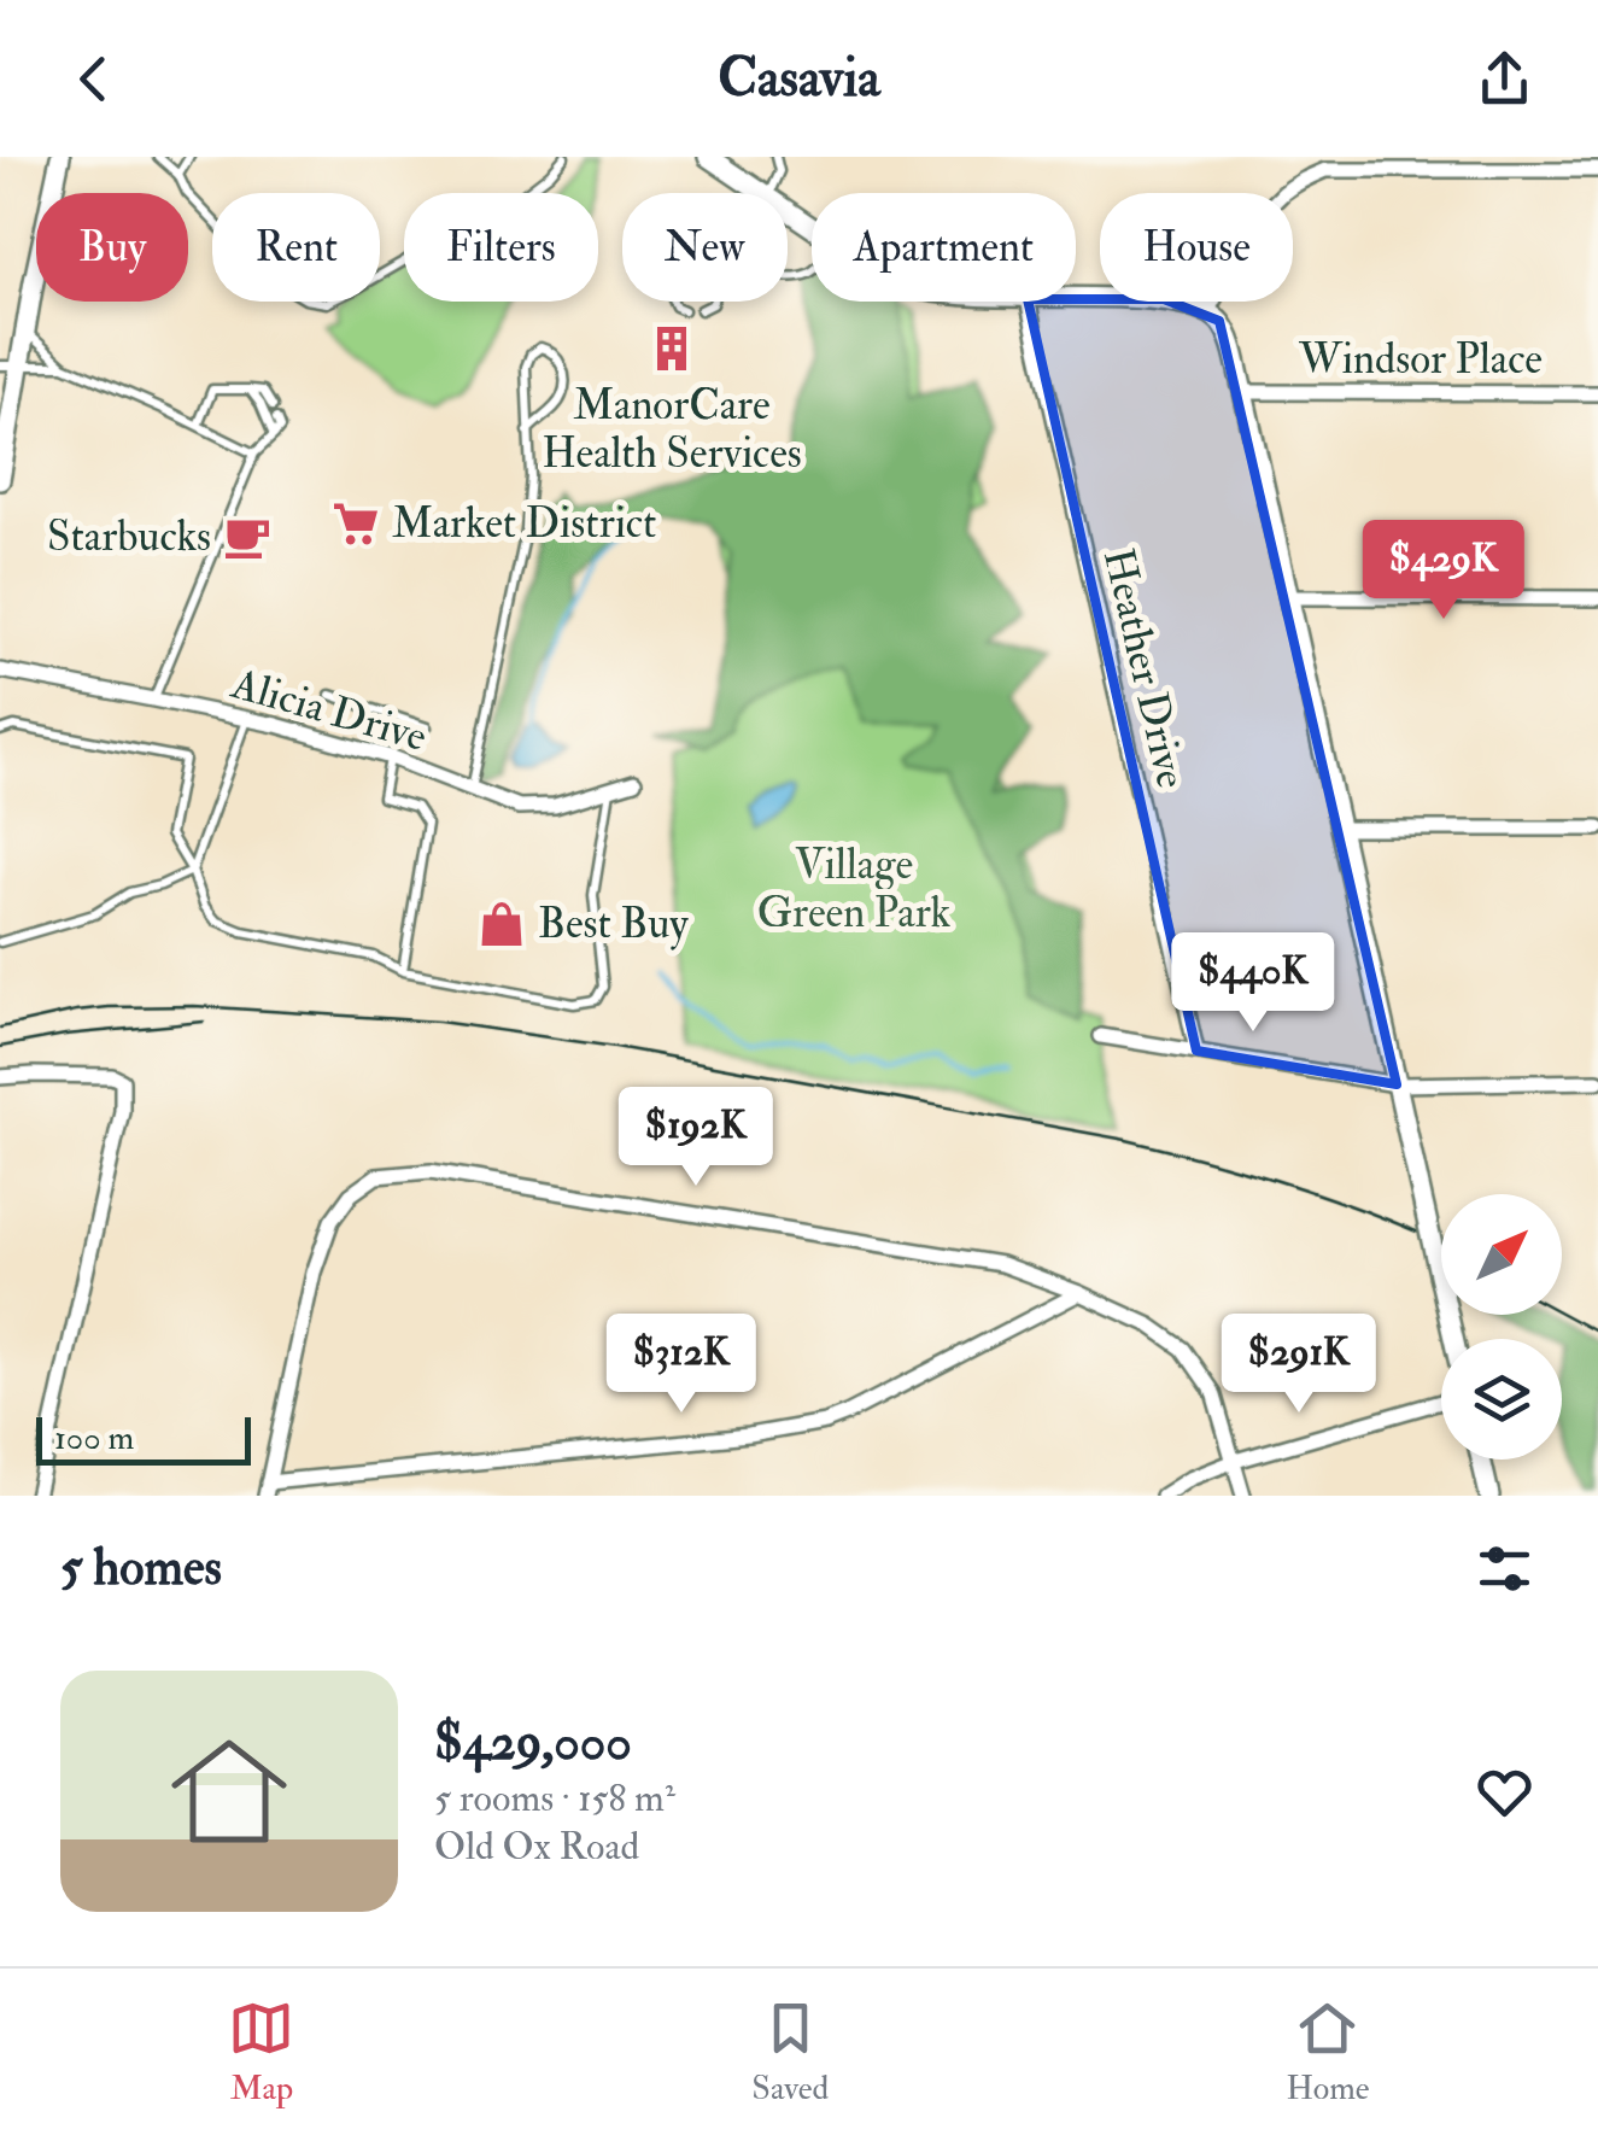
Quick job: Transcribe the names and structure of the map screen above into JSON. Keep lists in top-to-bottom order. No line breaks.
{"streets":{"street":["Windsor Place","Heather Drive","Alicia Drive"]},"parks":["Village Green Park"],"places":{"building":["ManorCare Health Services"],"supermarket":["Market District"],"cafe":["Starbucks"],"shop":["Best Buy"]},"scale_bar":"100 m","north":"top right","page":{"header":"Casavia","chip":["Buy","Rent","Filters","New","Apartment","House"],"price":["$429K","$440K","$192K","$312K","$291K"],"scale":"100 m","heading":"5 homes","list":[{"name":"$429,000","note":"5 rooms · 158 m² · Old Ox Road"}],"tabs":["Map","Saved","Home"]}}
